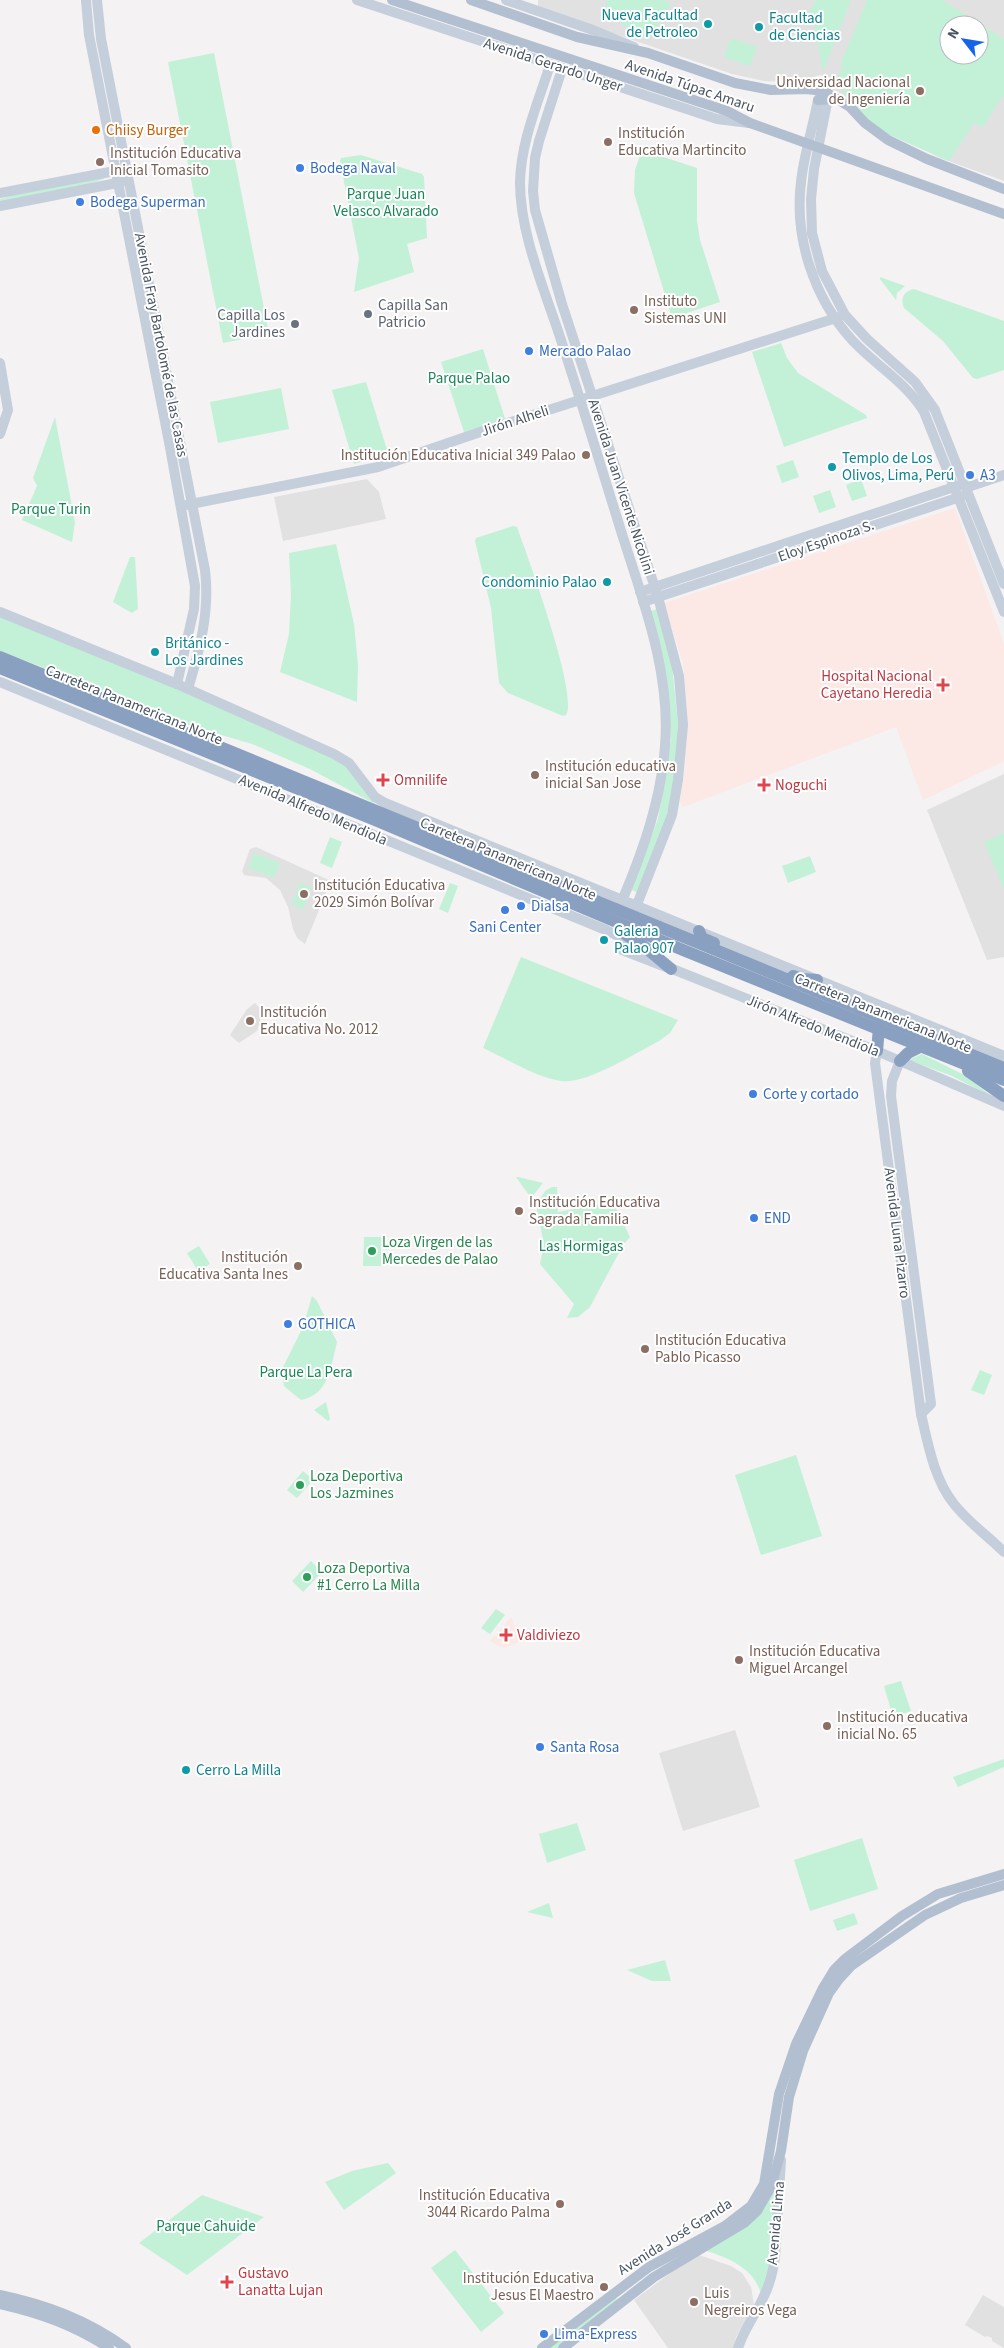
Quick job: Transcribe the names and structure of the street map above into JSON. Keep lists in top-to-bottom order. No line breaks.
{"streets":{"highway":["Carretera Panamericana Norte"],"main road":["Avenida Túpac Amaru","Avenida José Granda"],"street":["Avenida Gerardo Unger","Avenida Fray Bartolomé de las Casas","Jirón Alheli","Avenida Juan Vicente Nicolini","Eloy Espinoza S.","Avenida Alfredo Mendiola","Jirón Alfredo Mendiola","Avenida Luna Pizarro","Avenida Lima"]},"crossings":[["Avenida Gerardo Unger","Avenida Túpac Amaru"],["Avenida Gerardo Unger","Avenida Juan Vicente Nicolini"],["Avenida Fray Bartolomé de las Casas","Jirón Alheli"],["Jirón Alheli","Avenida Juan Vicente Nicolini"],["Avenida Juan Vicente Nicolini","Eloy Espinoza S."],["Avenida Alfredo Mendiola","Jirón Alfredo Mendiola"],["Jirón Alfredo Mendiola","Avenida Luna Pizarro"],["Avenida Lima","Avenida José Granda"]],"parks":["Parque Juan Velasco Alvarado","Parque Palao","Parque Turin","Las Hormigas","Parque La Pera","Parque Cahuide"],"places":{"other":["Nueva Facultad de Petroleo","Facultad de Ciencias","Universidad Nacional de Ingeniería","Chiisy Burger","Institución Educativa Martincito","Institución Educativa Inicial Tomasito","Bodega Naval","Bodega Superman","Instituto Sistemas UNI","Capilla San Patricio","Capilla Los Jardines","Mercado Palao","Institución Educativa Inicial 349 Palao","Templo de Los Olivos, Lima, Perú","A3","Condominio Palao","Británico - Los Jardines","Institución educativa inicial San Jose","Institución Educativa 2029 Simón Bolívar","Dialsa","Sani Center","Galeria Palao 907","Institución Educativa No. 2012","Corte y cortado","Institución Educativa Sagrada Familia","END","Loza Virgen de las Mercedes de Palao","Institución Educativa Santa Ines","GOTHICA","Institución Educativa Pablo Picasso","Loza Deportiva Los Jazmines","Loza Deportiva #1 Cerro La Milla","Institución Educativa Miguel Arcangel","Institución educativa inicial No. 65","Santa Rosa","Cerro La Milla","Institución Educativa 3044 Ricardo Palma","Institución Educativa Jesus El Maestro","Luis Negreiros Vega","Lima-Express"],"health":["Hospital Nacional Cayetano Heredia","Omnilife","Noguchi","Valdiviezo","Gustavo Lanatta Lujan"]},"north":"top left"}
